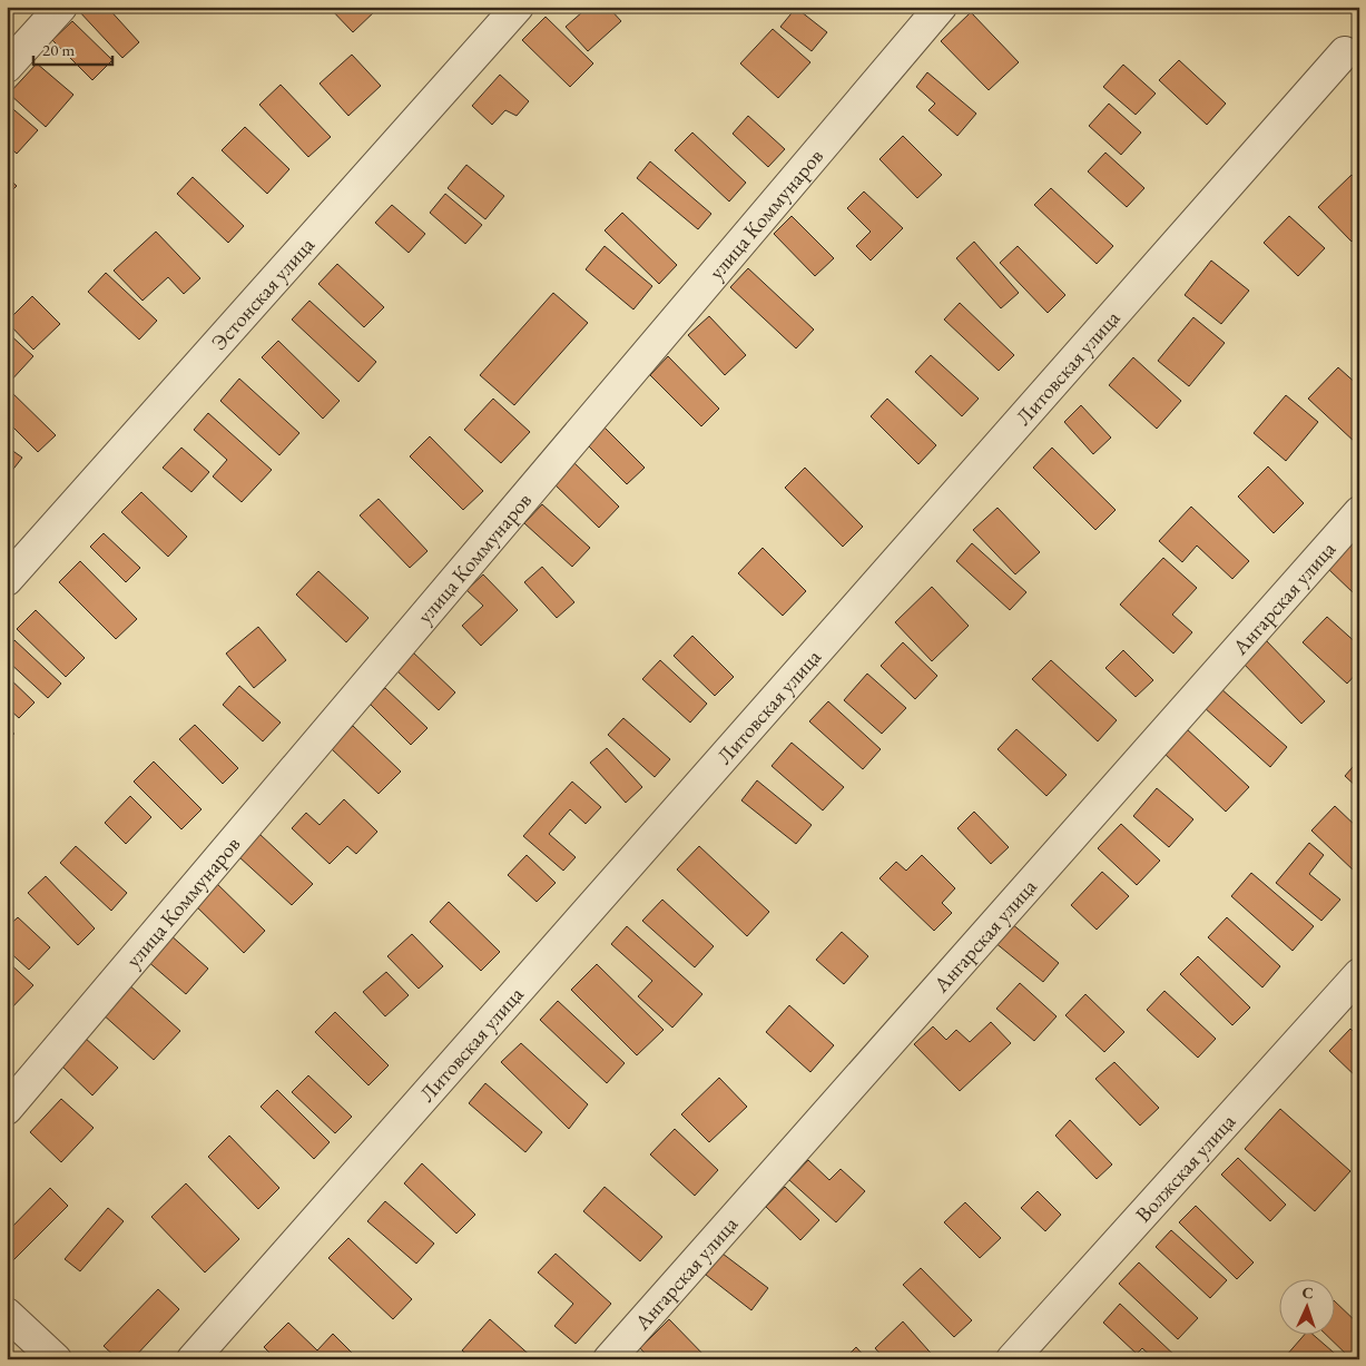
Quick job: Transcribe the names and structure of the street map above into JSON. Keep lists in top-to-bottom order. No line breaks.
{"streets":{"street":["улица Коммунаров","Эстонская улица","Литовская улица","Ангарская улица","Волжская улица"]},"scale_bar":"20 m","north":"top"}
